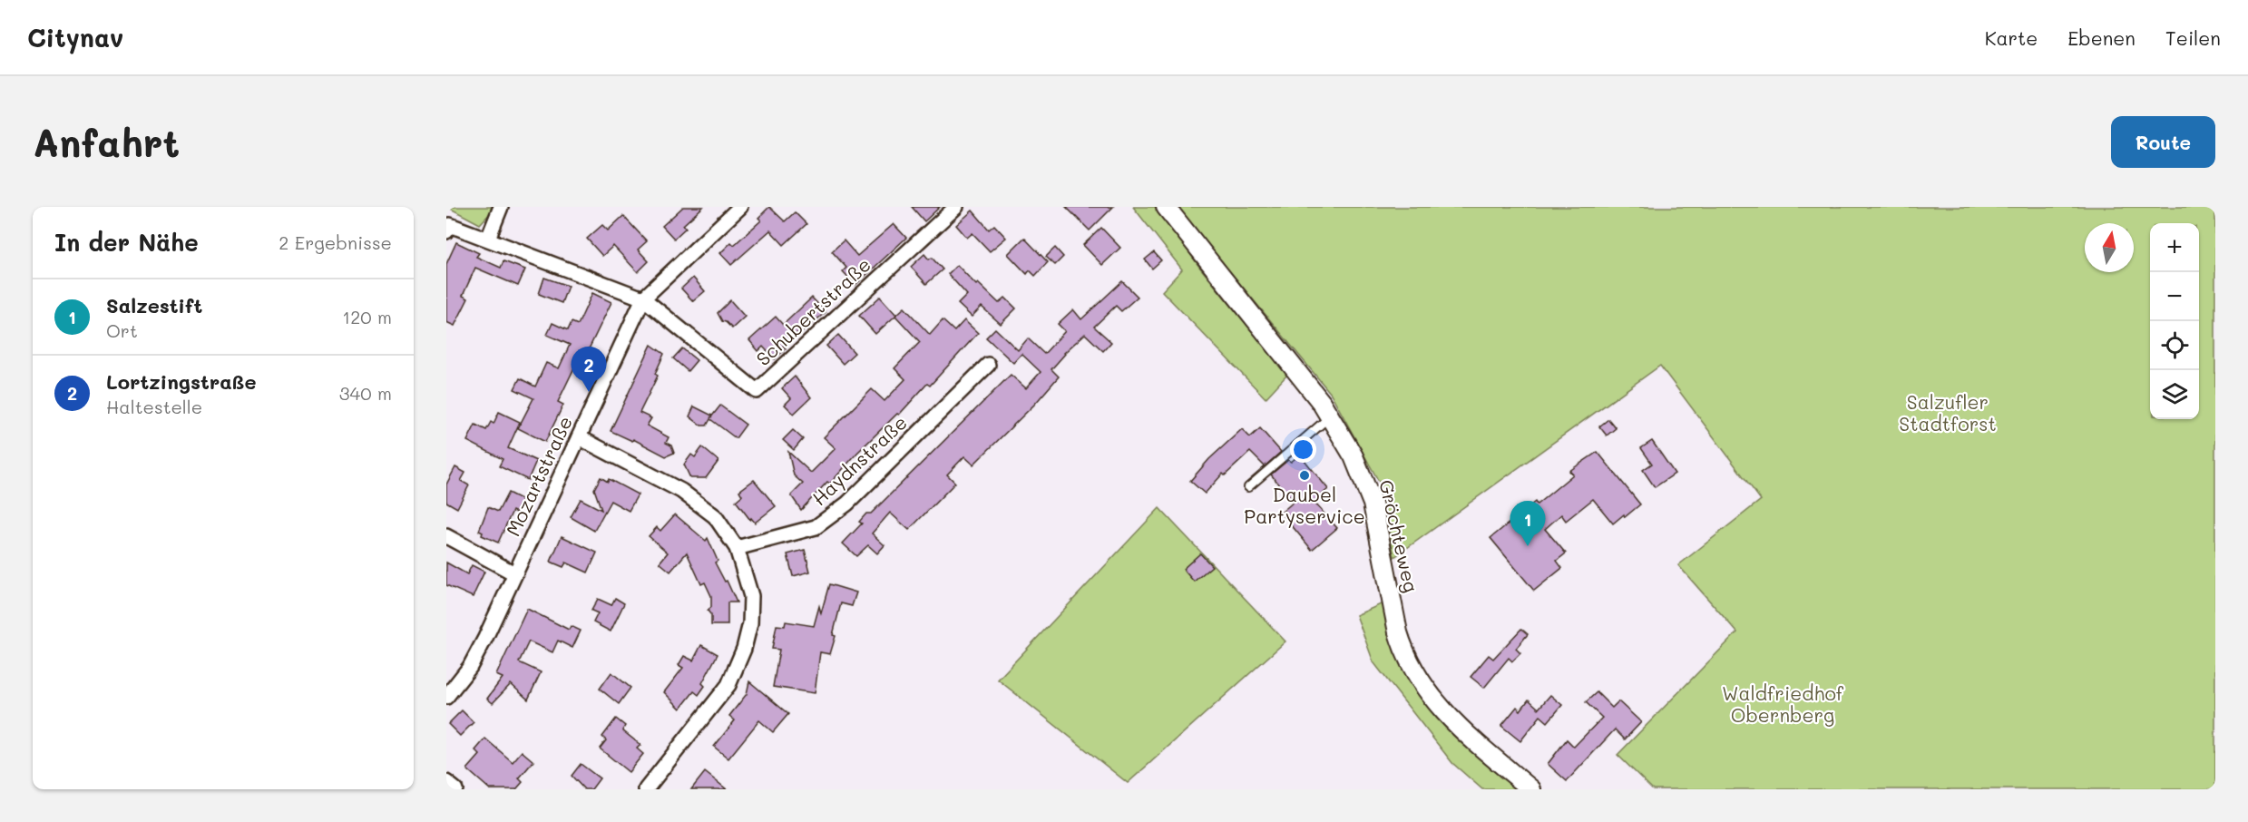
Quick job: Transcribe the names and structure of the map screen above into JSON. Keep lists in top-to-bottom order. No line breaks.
{"streets":{"street":["Schubertstraße","Haydnstraße","Mozartstraße","Gröchteweg"]},"crossings":[["Schubertstraße","Mozartstraße"]],"parks":["Salzufler Stadtforst","Waldfriedhof Obernberg"],"places":["Daubel Partyservice"],"north":"top","page":{"header":"Citynav","nav":["Karte","Ebenen","Teilen"],"buttons":"Route","title":"Anfahrt","heading":["In der Nähe","2 Ergebnisse"],"map_buttons":["+","−"],"list":[{"mark":"1","name":"Salzestift","note":"Ort","value":"120 m"},{"mark":"2","name":"Lortzingstraße","note":"Haltestelle","value":"340 m"}],"pins":["2","1"]}}
